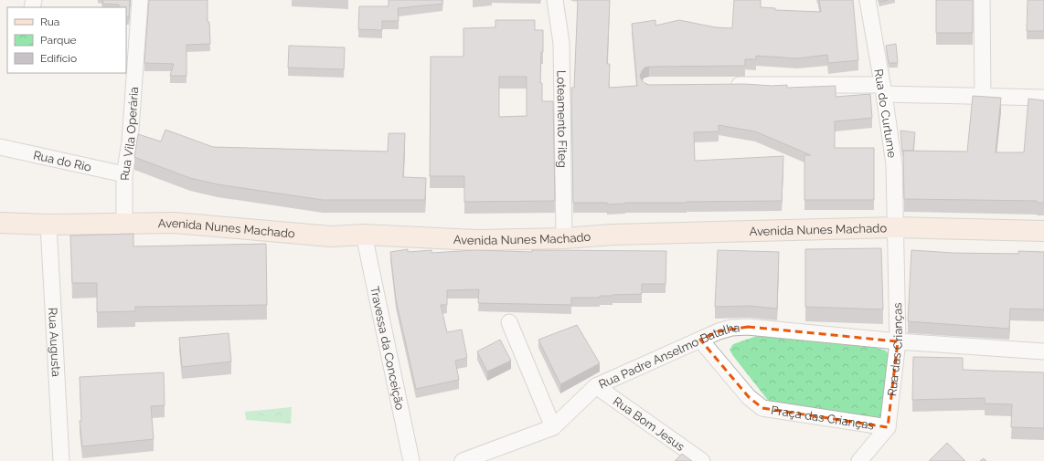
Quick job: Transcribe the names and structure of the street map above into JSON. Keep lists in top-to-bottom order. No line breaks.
{"streets":{"street":["Rua do Curtume","Loteamento Fiteg","Rua Vila Operária","Rua do Rio","Avenida Nunes Machado","Rua Augusta","Travessa da Conceição","Rua das Crianças","Rua Padre Anselmo Batalha","Praça das Crianças","Rua Bom Jesus"]},"crossings":[["Rua do Curtume","Avenida Nunes Machado"],["Rua do Curtume","Rua das Crianças"],["Loteamento Fiteg","Avenida Nunes Machado"],["Rua Vila Operária","Rua do Rio"],["Rua Vila Operária","Avenida Nunes Machado"],["Avenida Nunes Machado","Rua Augusta"],["Avenida Nunes Machado","Travessa da Conceição"],["Avenida Nunes Machado","Rua das Crianças"],["Rua das Crianças","Rua Padre Anselmo Batalha"],["Rua das Crianças","Praça das Crianças"],["Rua Padre Anselmo Batalha","Praça das Crianças"],["Rua Padre Anselmo Batalha","Rua Bom Jesus"]],"legend":["Rua","Parque","Edifício"]}
